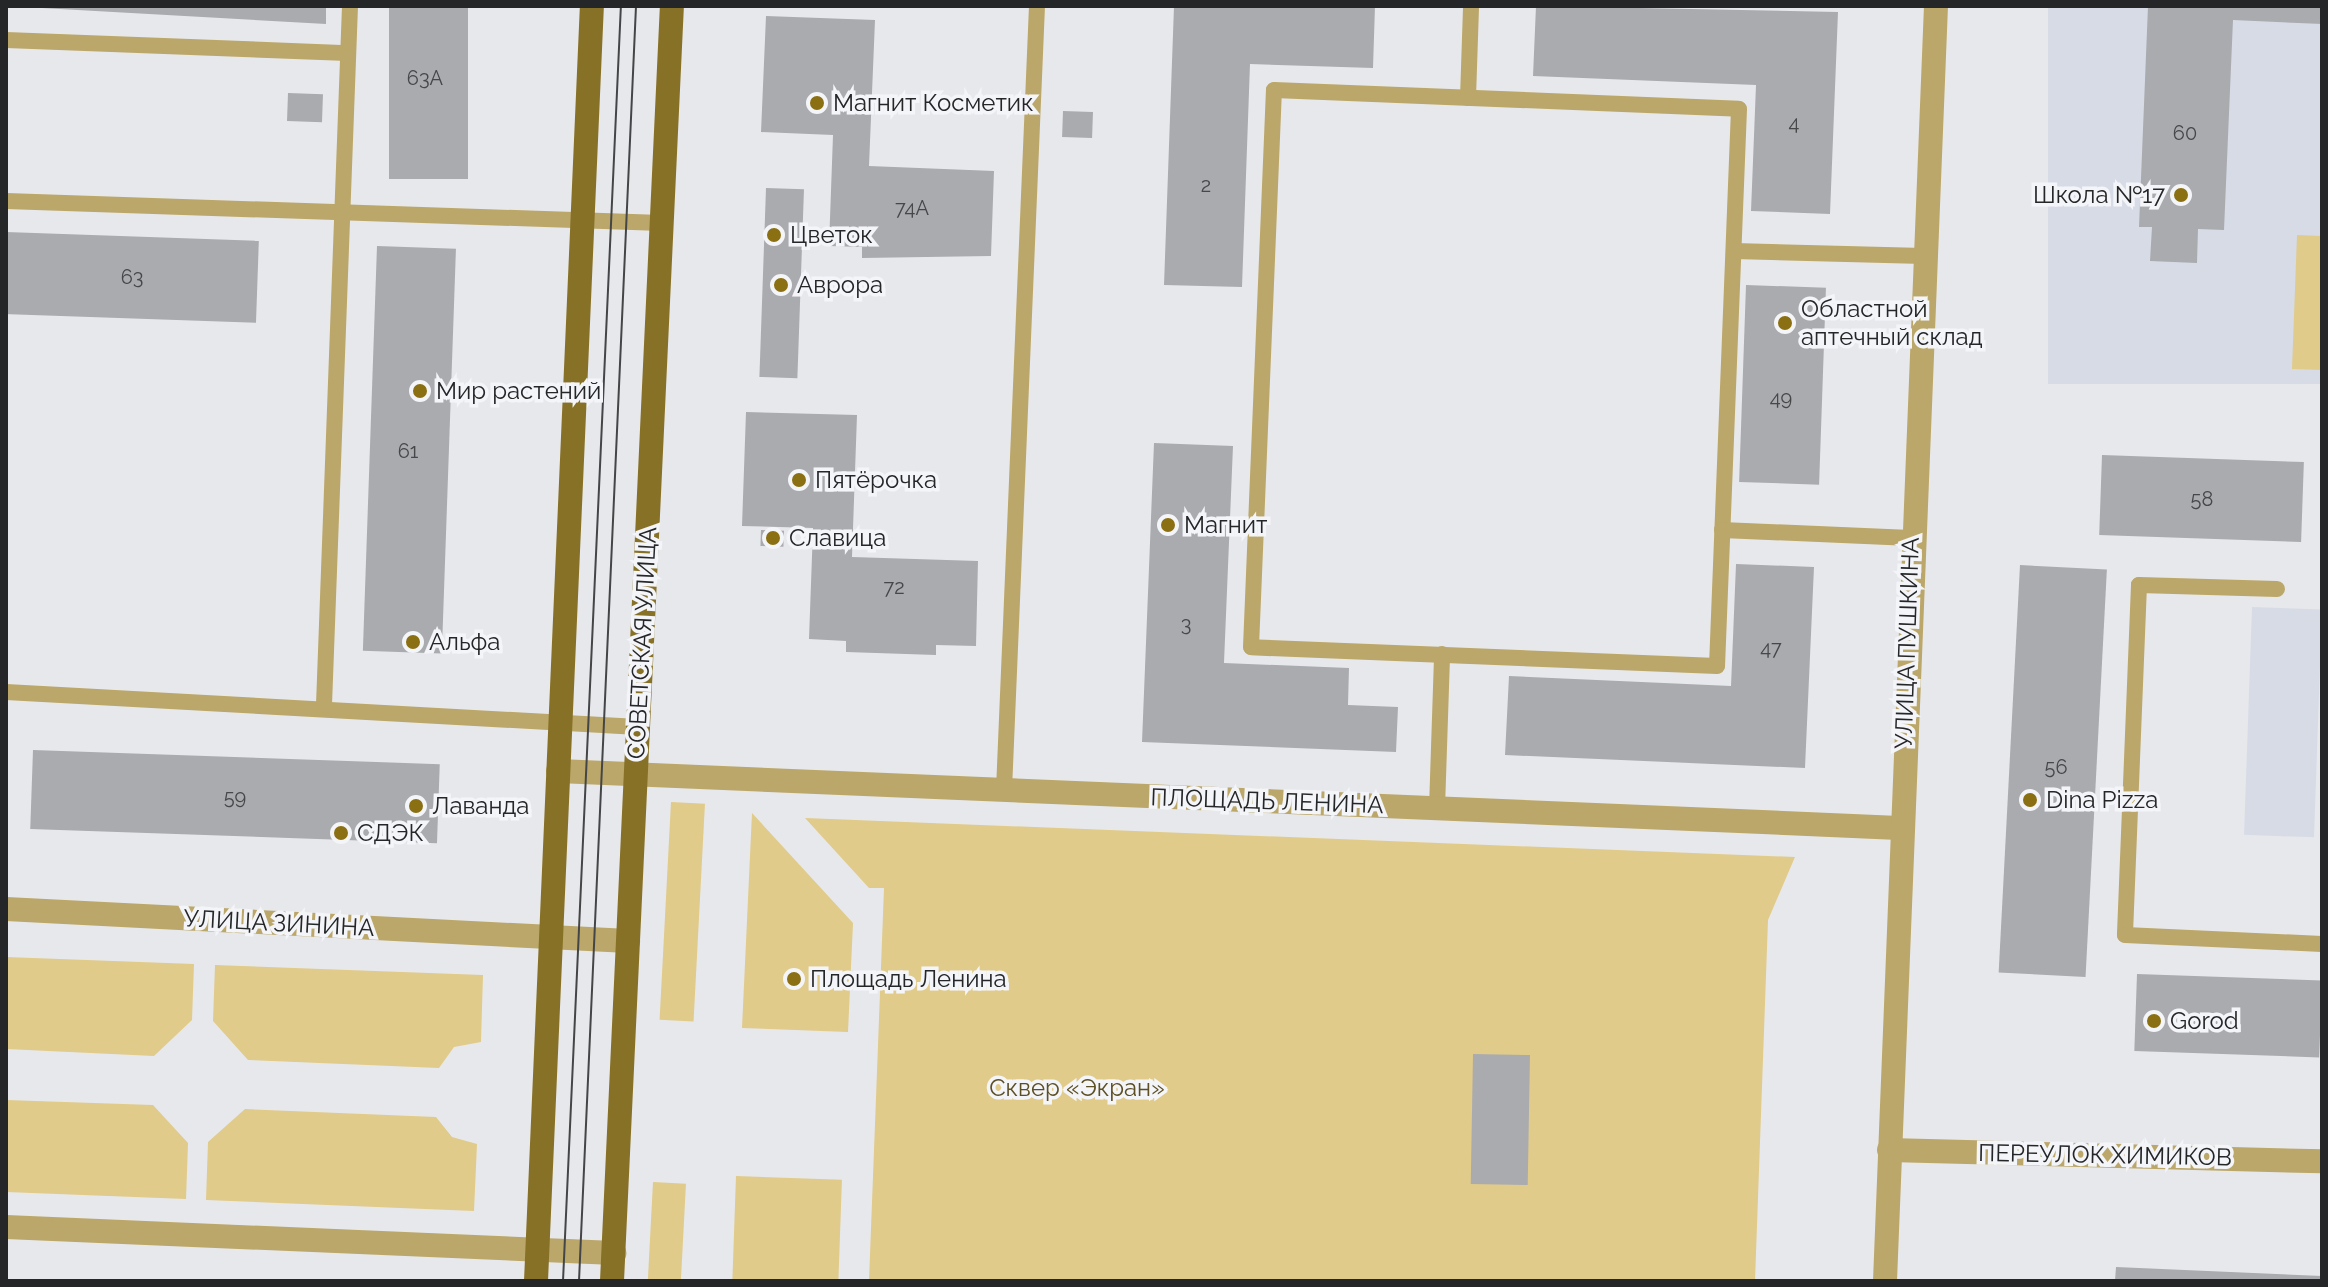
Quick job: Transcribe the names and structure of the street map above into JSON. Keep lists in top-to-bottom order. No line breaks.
{"streets":{"main road":["СОВЕТСКАЯ УЛИЦА"],"street":["УЛИЦА ПУШКИНА","ПЛОЩАДЬ ЛЕНИНА","УЛИЦА ЗИНИНА","ПЕРЕУЛОК ХИМИКОВ"]},"crossings":[["СОВЕТСКАЯ УЛИЦА","ПЛОЩАДЬ ЛЕНИНА"],["СОВЕТСКАЯ УЛИЦА","УЛИЦА ЗИНИНА"],["УЛИЦА ПУШКИНА","ПЛОЩАДЬ ЛЕНИНА"],["УЛИЦА ПУШКИНА","ПЕРЕУЛОК ХИМИКОВ"]],"parks":["Сквер «Экран»"],"places":["Магнит Косметик","Школа №17","Цветок","Аврора","Областной аптечный склад","Мир растений","Пятёрочка","Магнит","Славица","Альфа","Dina Pizza","Лаванда","СДЭК","Площадь Ленина","Gorod"],"house_numbers":["63А","4","60","2","74А","63","49","61","58","72","3","47","56","59"]}
